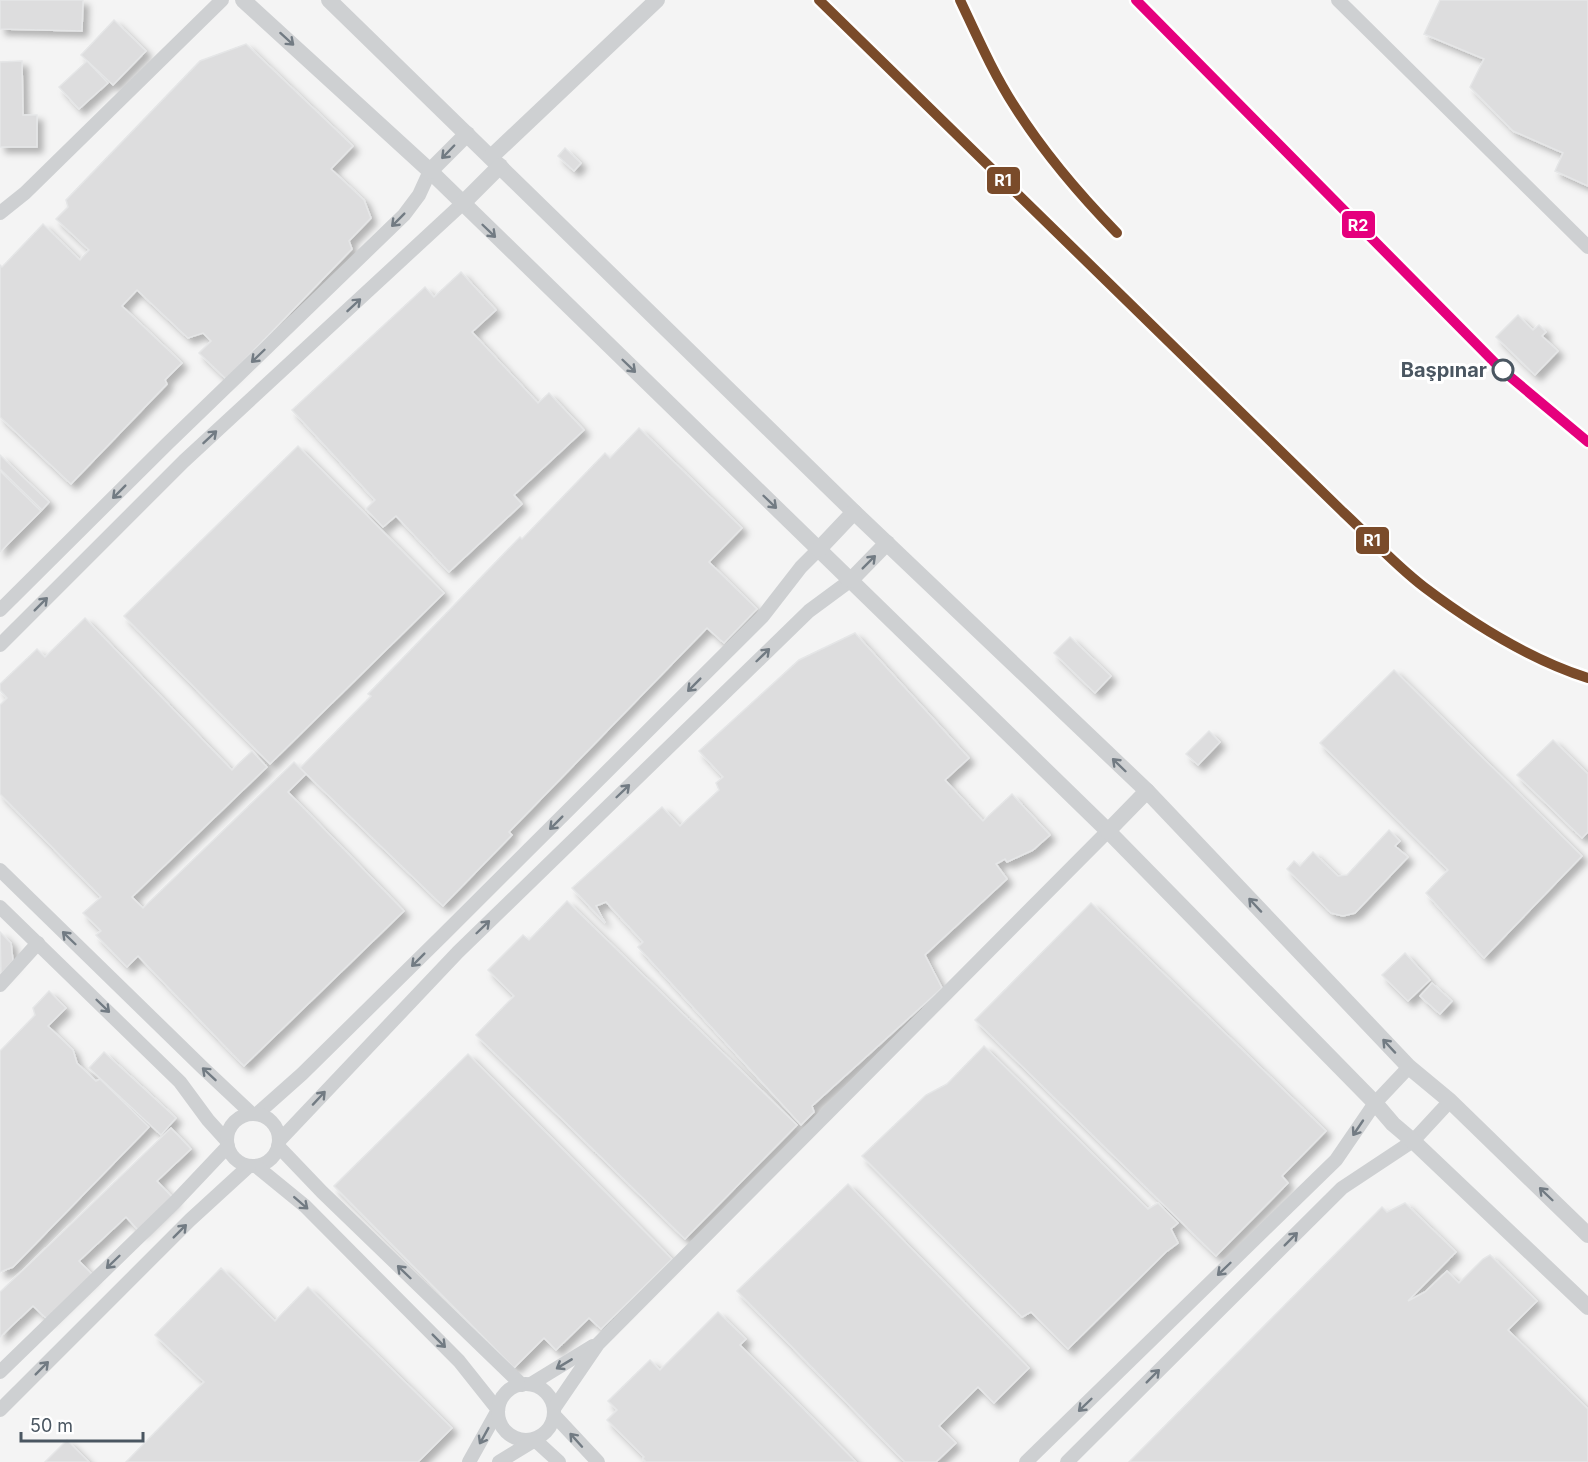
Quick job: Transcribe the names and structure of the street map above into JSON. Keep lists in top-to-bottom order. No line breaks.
{"places":["Başpınar"],"lines":["transit line R1","transit line R2"],"scale_bar":"50 m"}
